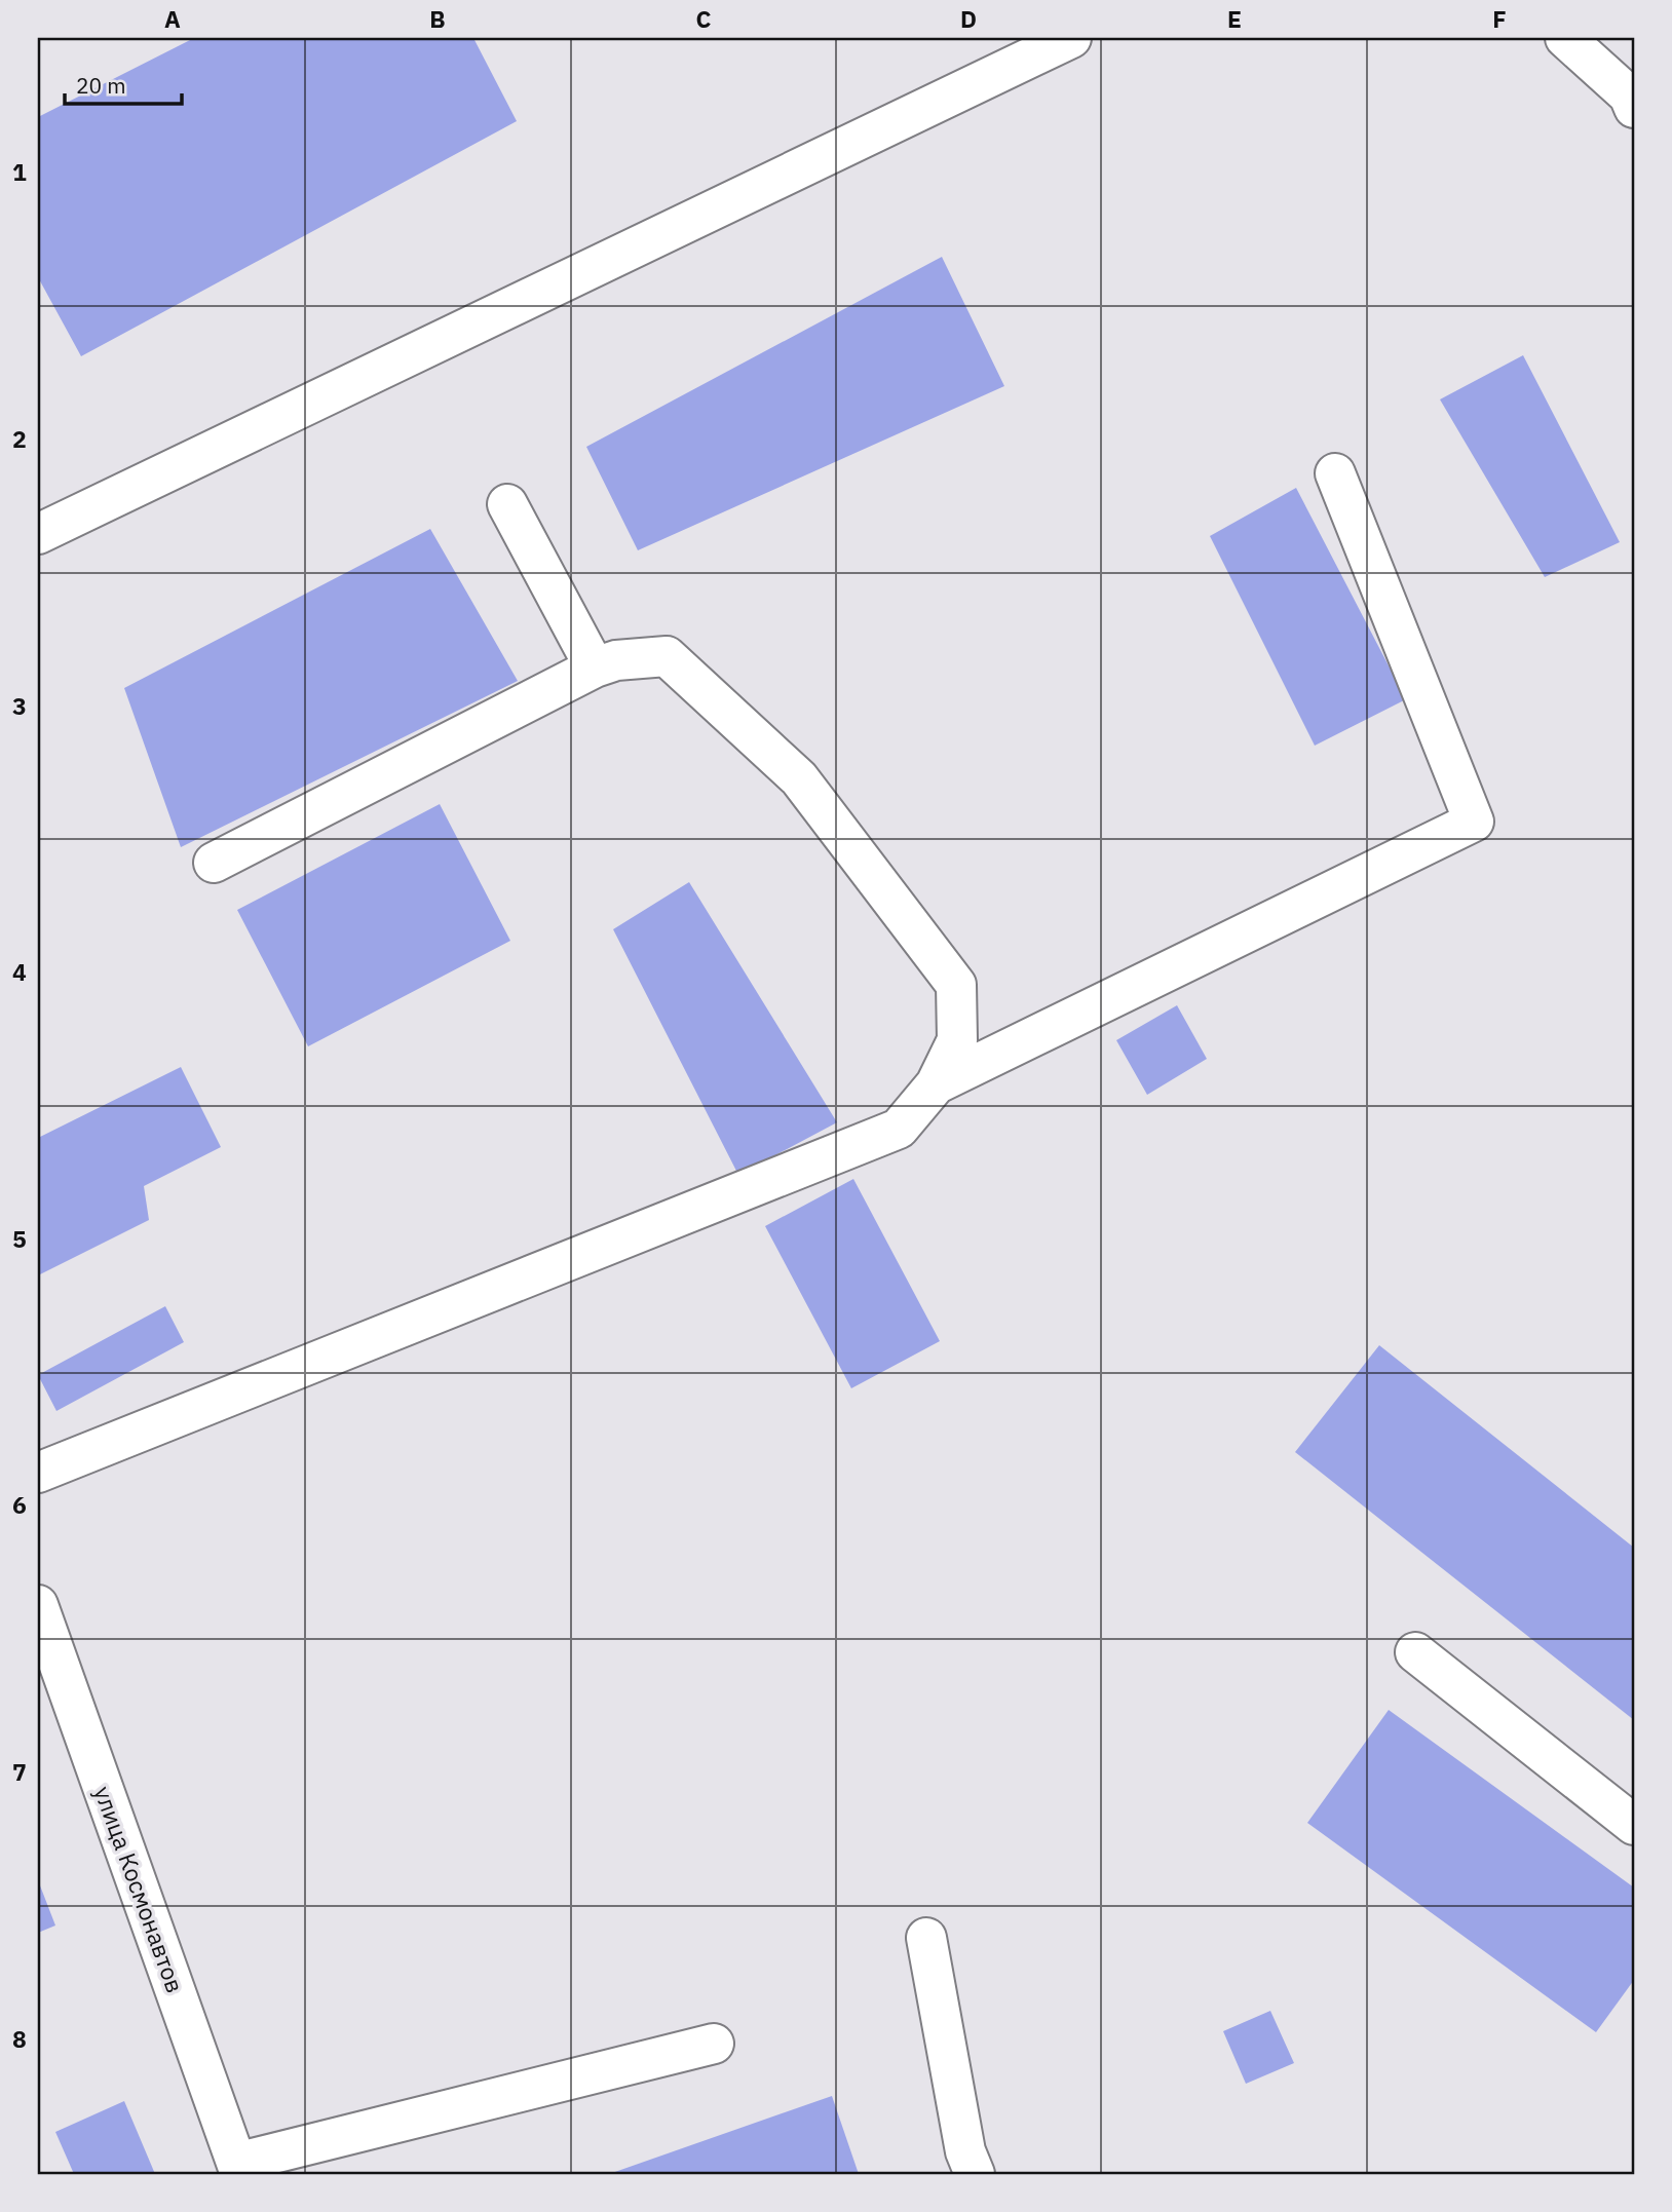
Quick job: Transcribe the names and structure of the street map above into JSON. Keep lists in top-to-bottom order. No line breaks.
{"streets":{"street":["улица Космонавтов"]},"scale_bar":"20 m","grid":{"columns":["A","B","C","D","E","F"],"rows":["1","2","3","4","5","6","7","8"]}}
